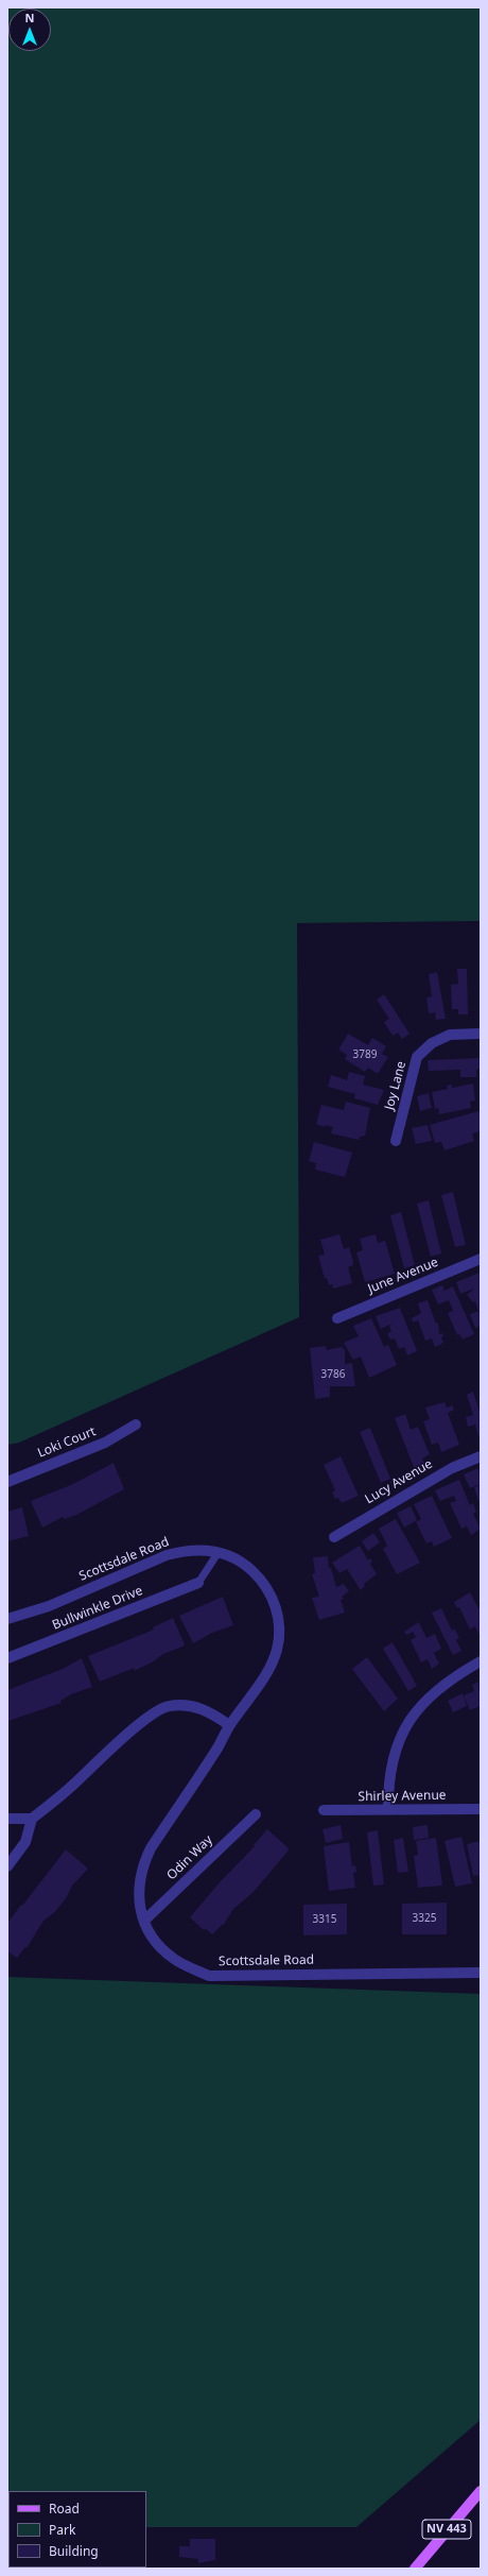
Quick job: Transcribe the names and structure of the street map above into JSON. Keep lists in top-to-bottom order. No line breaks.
{"streets":{"main road":["NV 443"],"street":["Joy Lane","June Avenue","Loki Court","Lucy Avenue","Scottsdale Road","Bullwinkle Drive","Shirley Avenue","Odin Way"]},"crossings":[["Scottsdale Road","Odin Way"]],"house_numbers":["3789","3786","3325","3315"],"legend":["Road","Park","Building"],"north":"top"}
